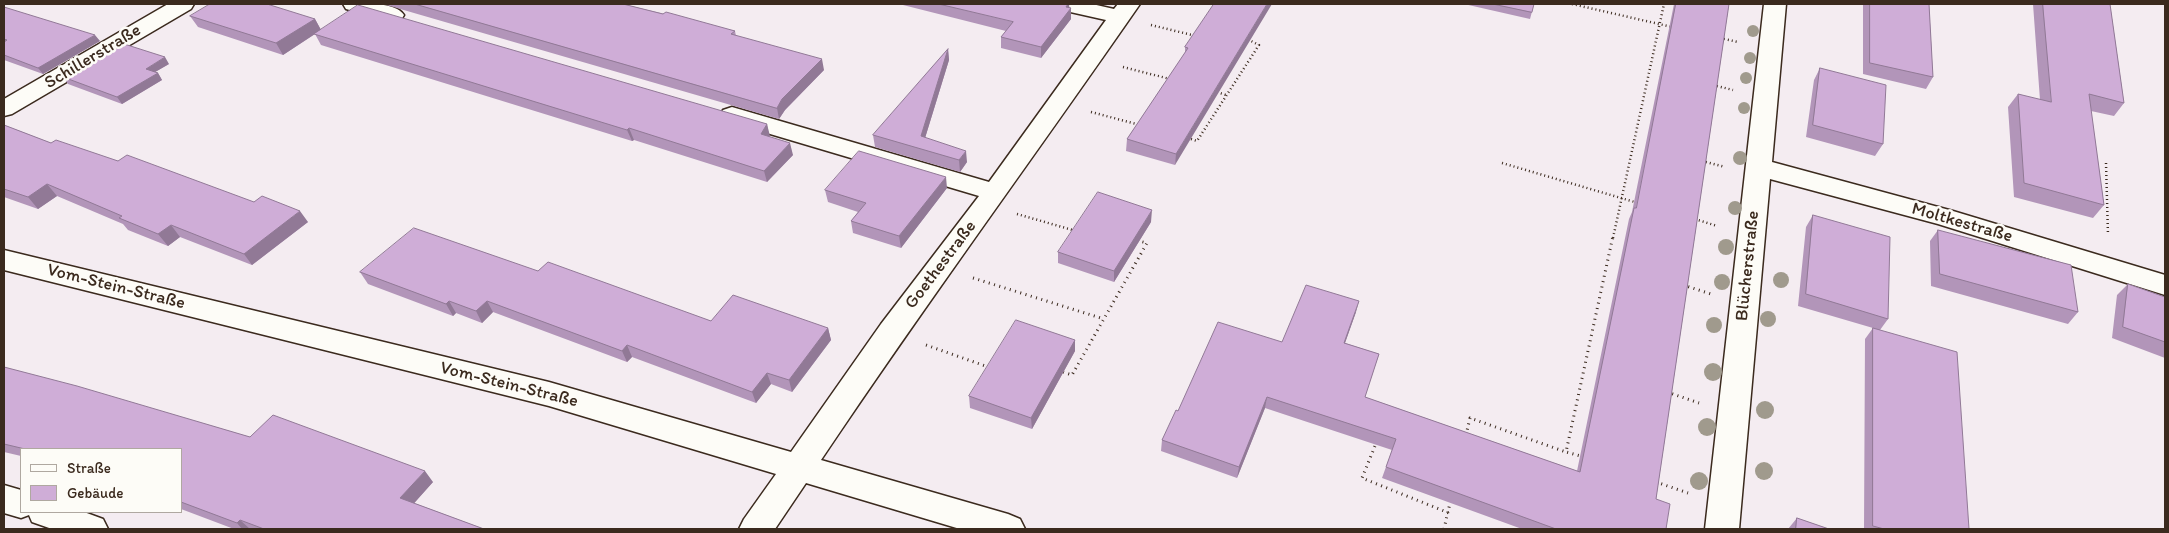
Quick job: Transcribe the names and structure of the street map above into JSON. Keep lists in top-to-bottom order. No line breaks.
{"streets":{"street":["Schillerstraße","Moltkestraße","Goethestraße","Blücherstraße","Vom-Stein-Straße"]},"crossings":[["Moltkestraße","Blücherstraße"],["Goethestraße","Vom-Stein-Straße"]],"legend":["Straße","Gebäude"]}
